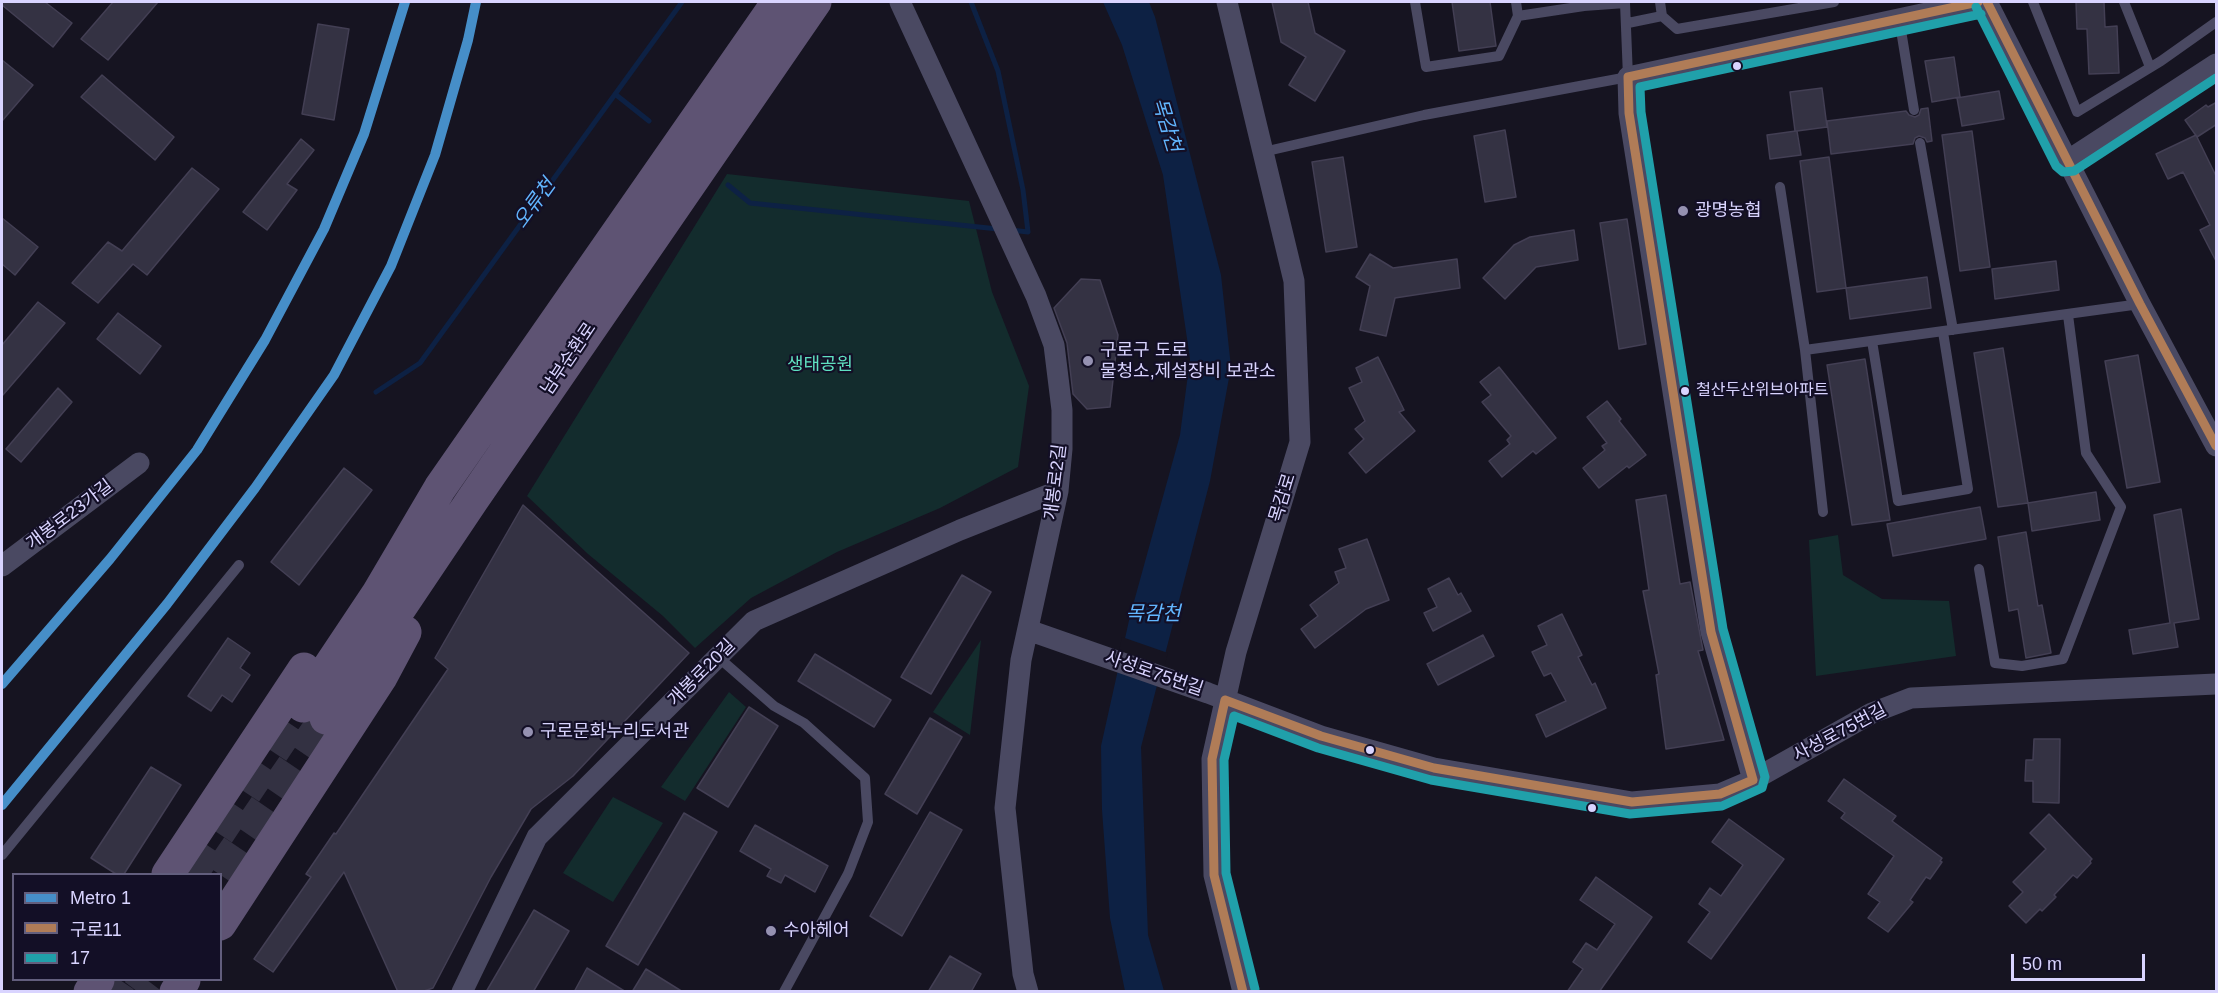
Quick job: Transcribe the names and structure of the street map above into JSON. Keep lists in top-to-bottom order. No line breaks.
{"streets":{"main road":["남부순환로"],"street":["개봉로2길","목감로","개봉로23가길","개봉로20길","사성로75번길"]},"crossings":[["개봉로2길","개봉로20길"],["개봉로2길","사성로75번길"],["목감로","사성로75번길"]],"water":["목감천","오류천"],"parks":["생태공원"],"places":["광명농협","구로구 도로 물청소,제설장비 보관소","철산두산위브아파트","구로문화누리도서관","수아헤어"],"lines":["metro line 1","transit line 구로11","transit line 17"],"legend":["Metro 1","구로11","17"],"scale_bar":"50 m"}
